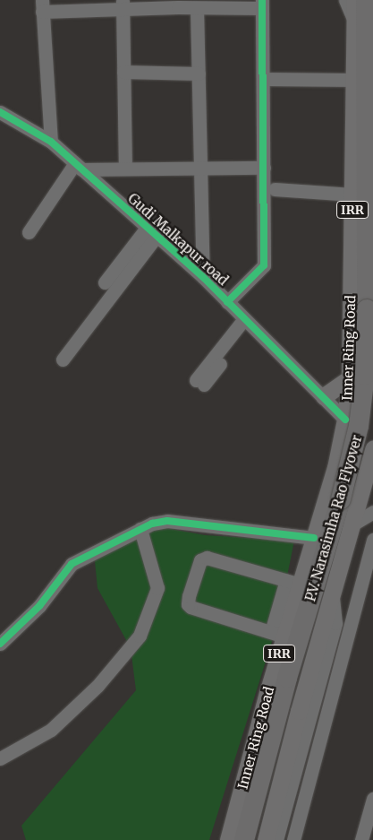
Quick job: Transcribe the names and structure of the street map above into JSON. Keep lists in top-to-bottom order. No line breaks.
{"streets":{"highway":["P.V. Narasimha Rao Flyover"],"main road":["IRR","Inner Ring Road"],"street":["Gudi Malkapur road"]},"crossings":[["Gudi Malkapur road","Inner Ring Road"],["Inner Ring Road","P.V. Narasimha Rao Flyover"]]}
